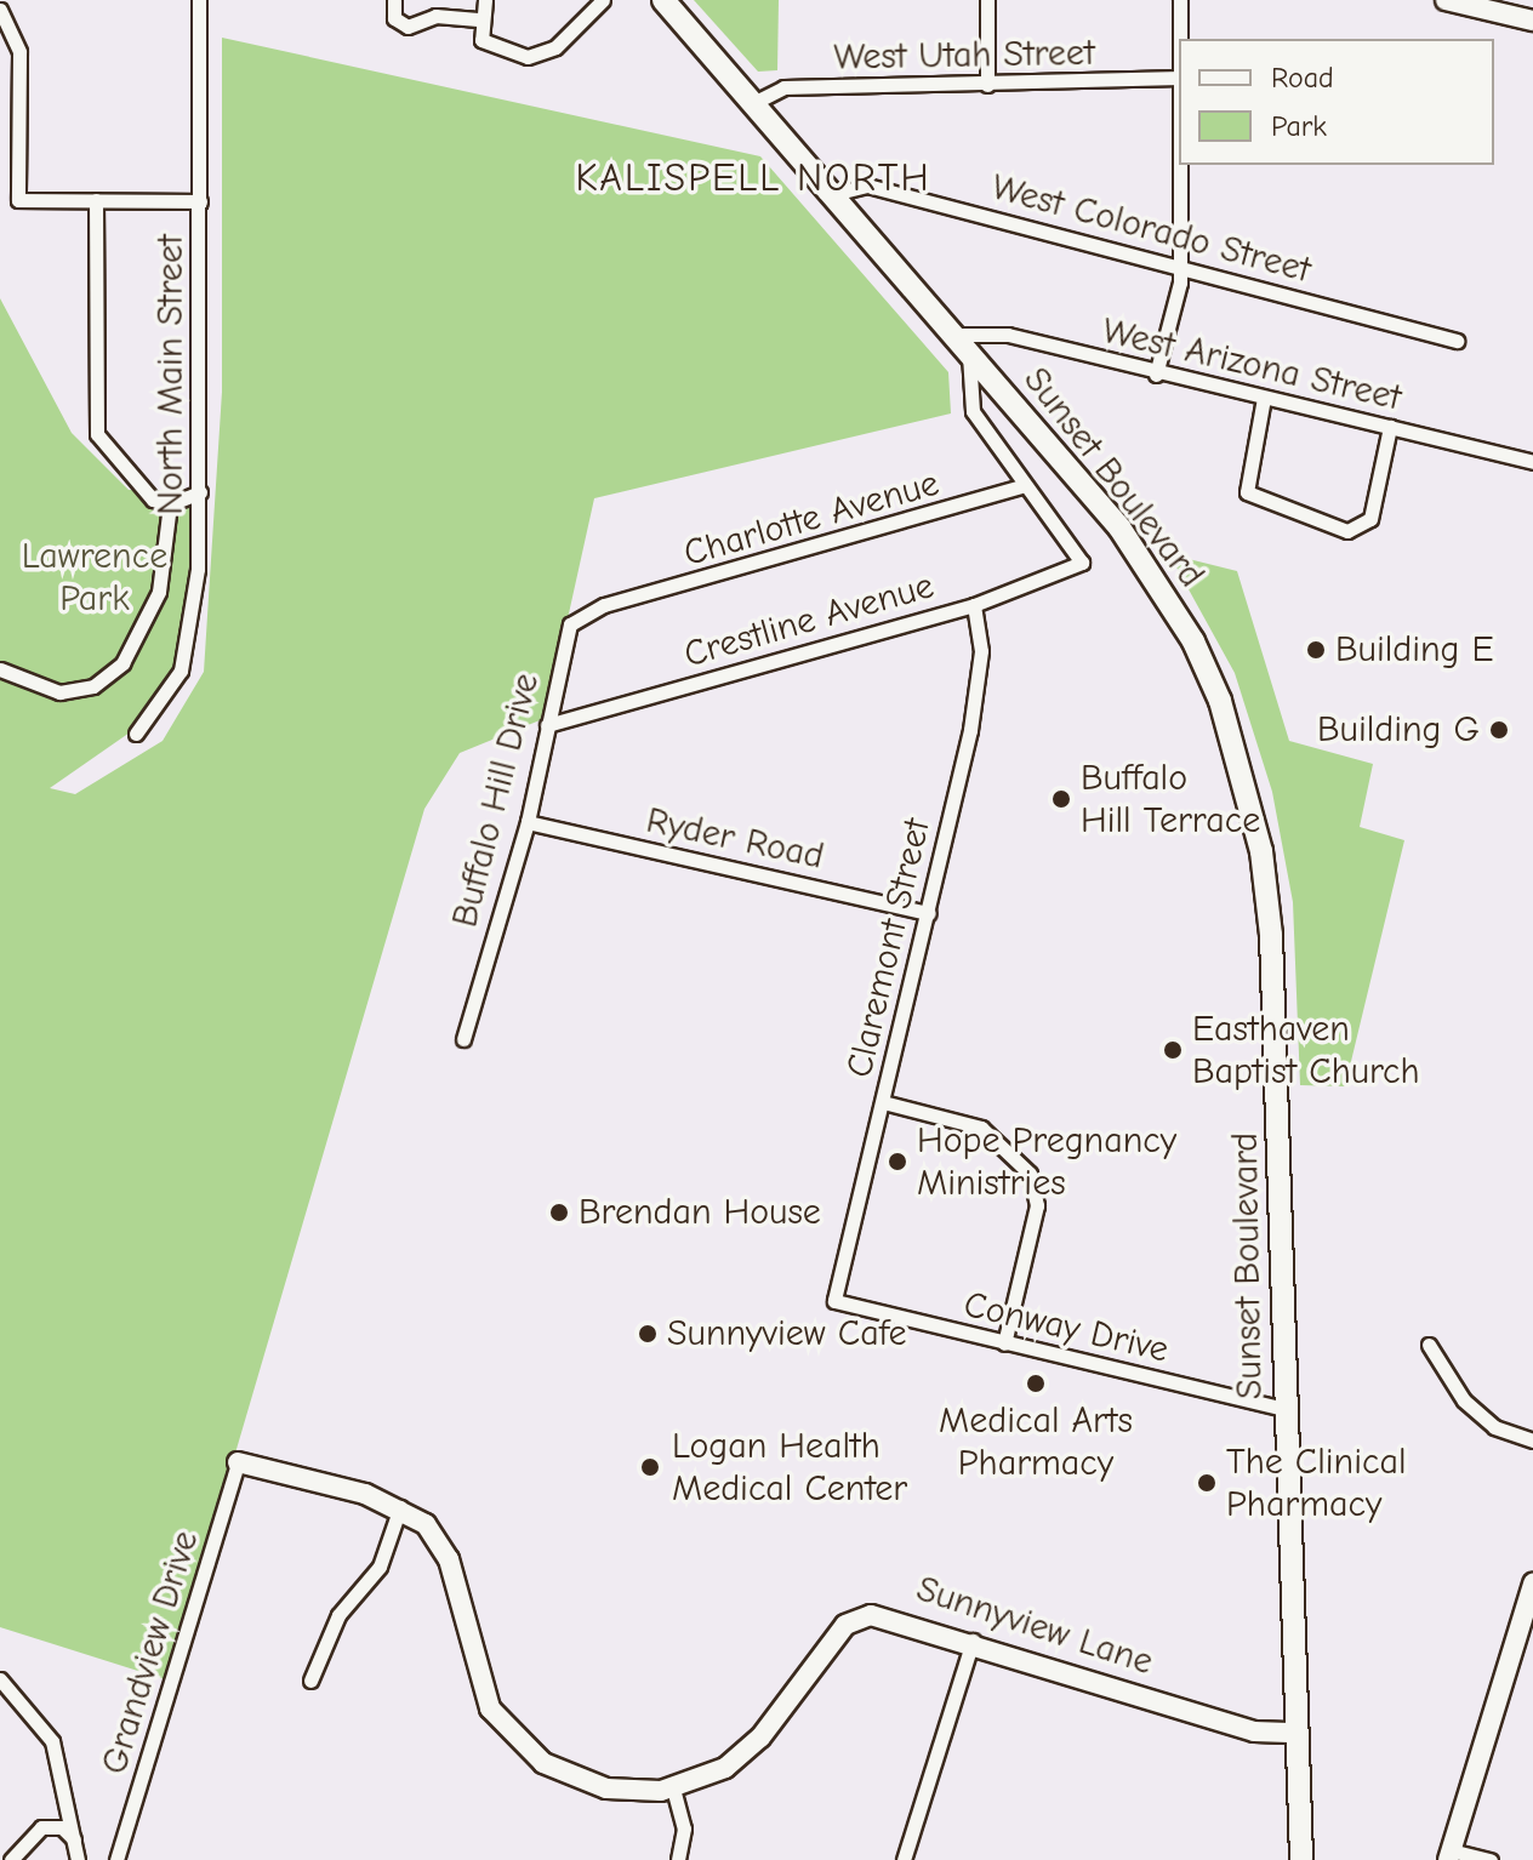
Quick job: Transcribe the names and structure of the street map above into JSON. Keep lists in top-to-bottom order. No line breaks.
{"streets":{"main road":["Sunset Boulevard"],"street":["West Utah Street","West Colorado Street","West Arizona Street","North Main Street","Charlotte Avenue","Crestline Avenue","Buffalo Hill Drive","Ryder Road","Claremont Street","Conway Drive","Sunnyview Lane","Grandview Drive"]},"crossings":[["West Utah Street","Sunset Boulevard"],["West Colorado Street","Sunset Boulevard"],["West Arizona Street","Sunset Boulevard"],["Sunset Boulevard","Conway Drive"],["Sunset Boulevard","Sunnyview Lane"],["Charlotte Avenue","Crestline Avenue"],["Charlotte Avenue","Buffalo Hill Drive"],["Crestline Avenue","Buffalo Hill Drive"],["Crestline Avenue","Claremont Street"],["Buffalo Hill Drive","Ryder Road"],["Ryder Road","Claremont Street"],["Claremont Street","Conway Drive"],["Sunnyview Lane","Grandview Drive"]],"districts":["KALISPELL NORTH"],"parks":["Lawrence Park"],"places":["Building E","Building G","Buffalo Hill Terrace","Easthaven Baptist Church","Hope Pregnancy Ministries","Brendan House","Sunnyview Cafe","Medical Arts Pharmacy","Logan Health Medical Center","The Clinical Pharmacy"],"legend":["Road","Park"]}
